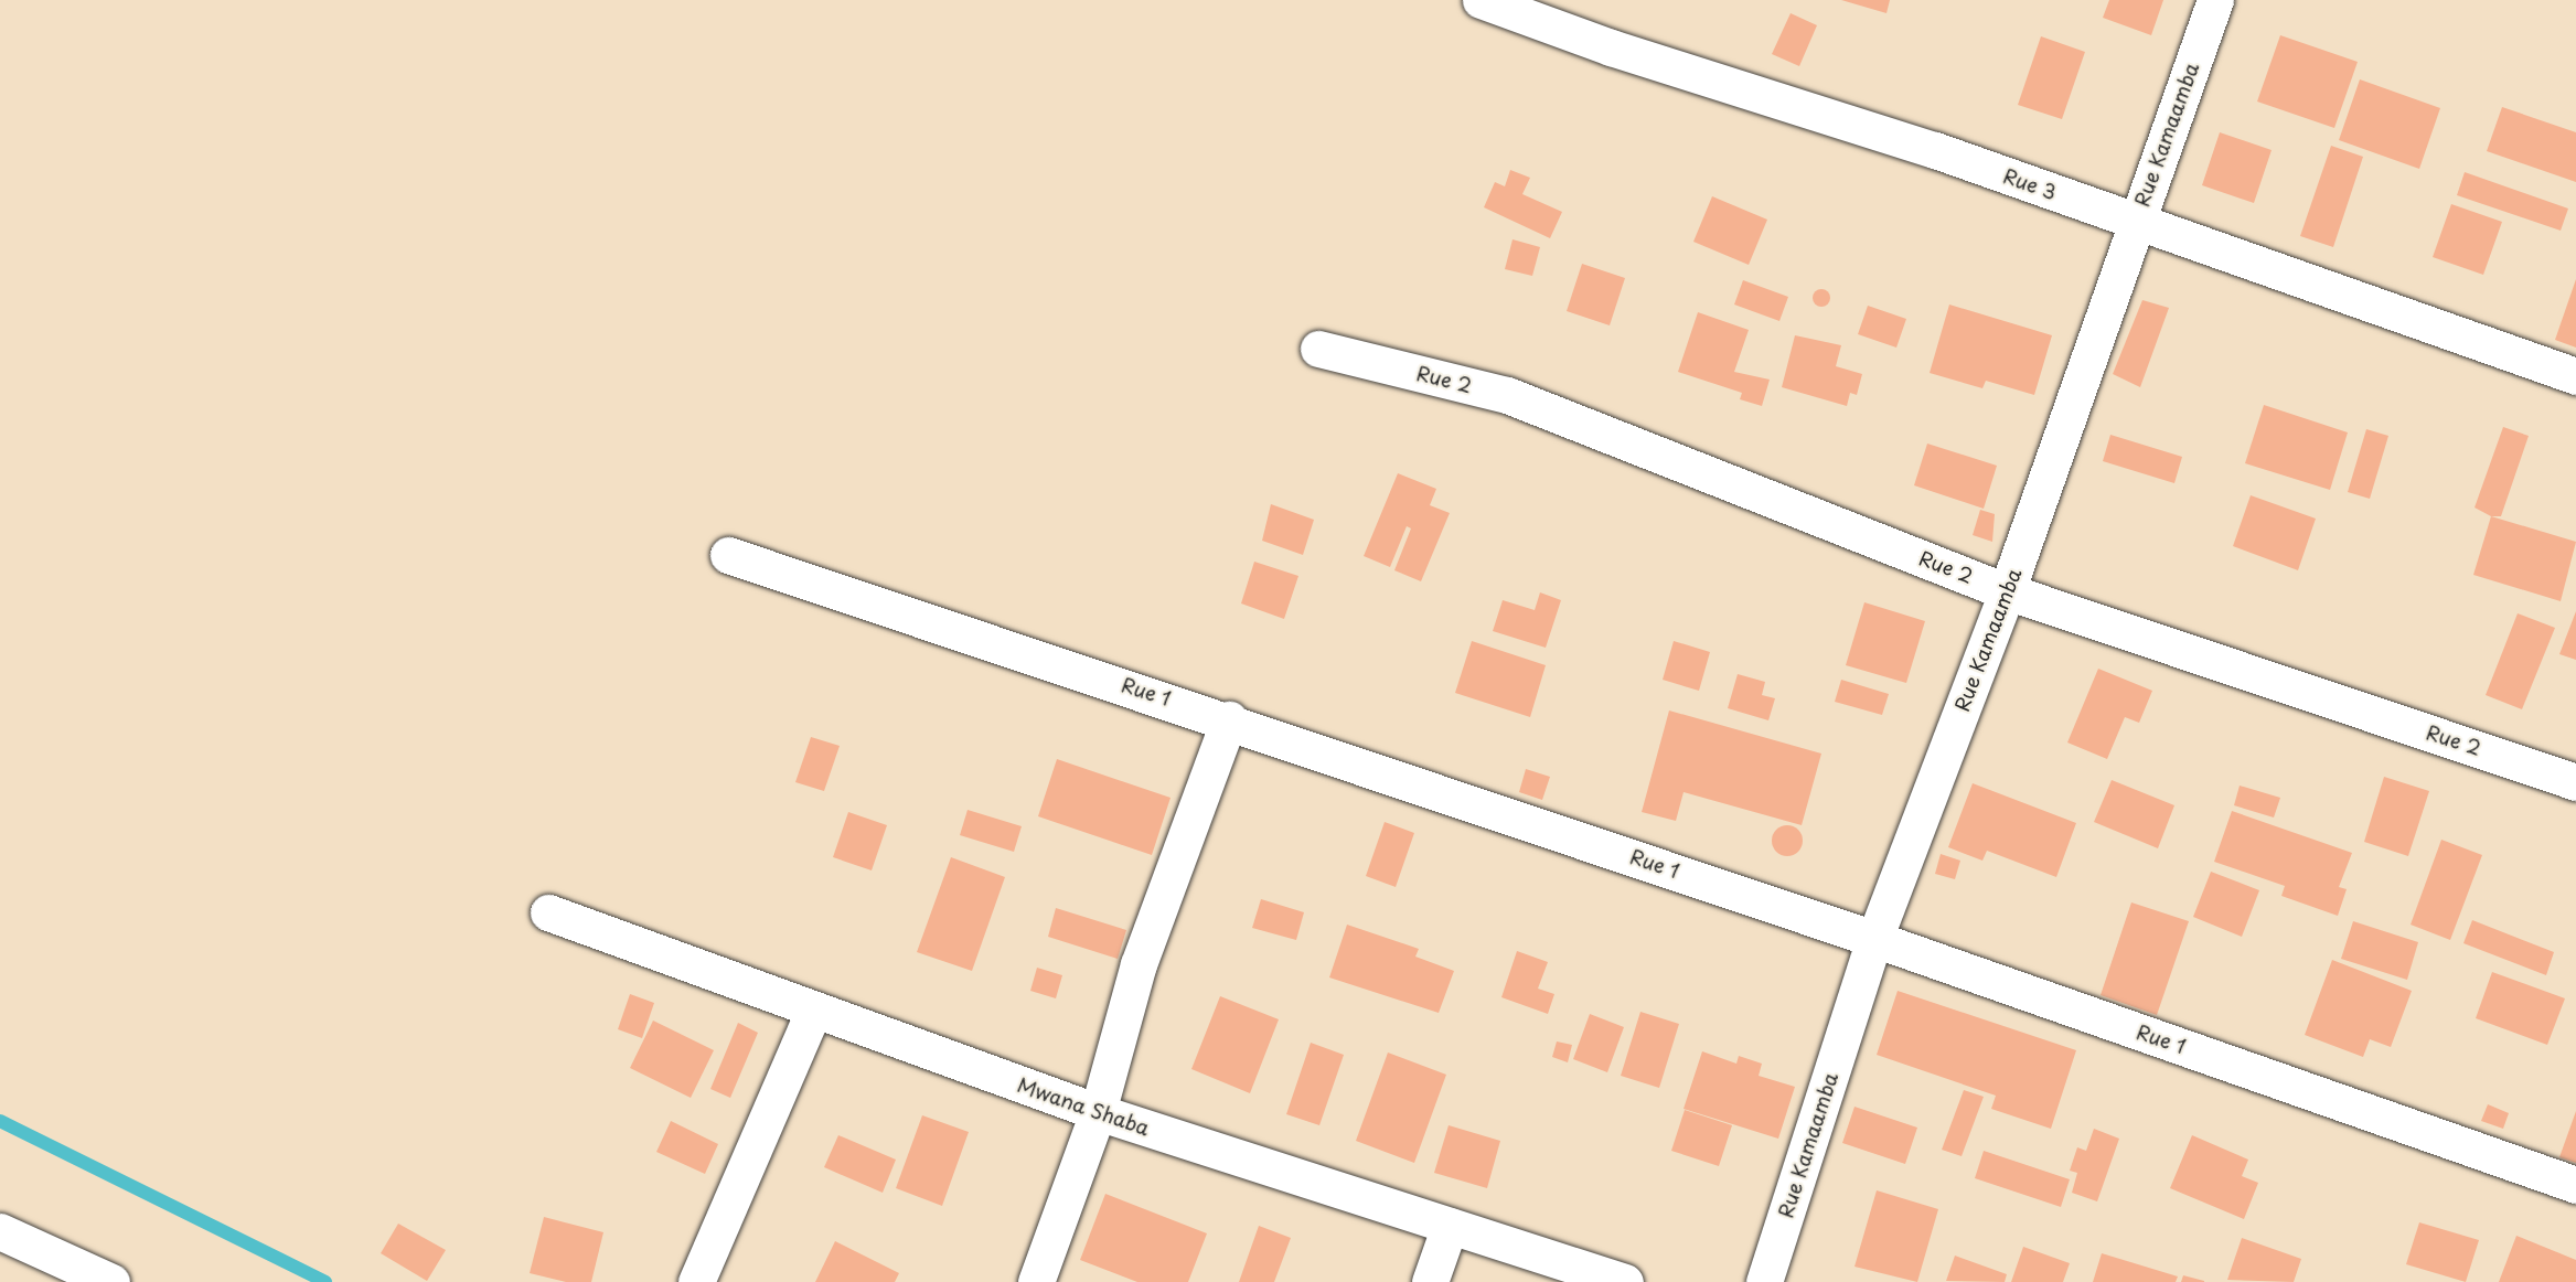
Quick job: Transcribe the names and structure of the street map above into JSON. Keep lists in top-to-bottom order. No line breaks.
{"streets":{"street":["Rue Kamaamba","Rue 3","Rue 2","Rue 1","Mwana Shaba"]},"crossings":[["Rue Kamaamba","Rue 3"],["Rue Kamaamba","Rue 2"],["Rue Kamaamba","Rue 1"]]}
